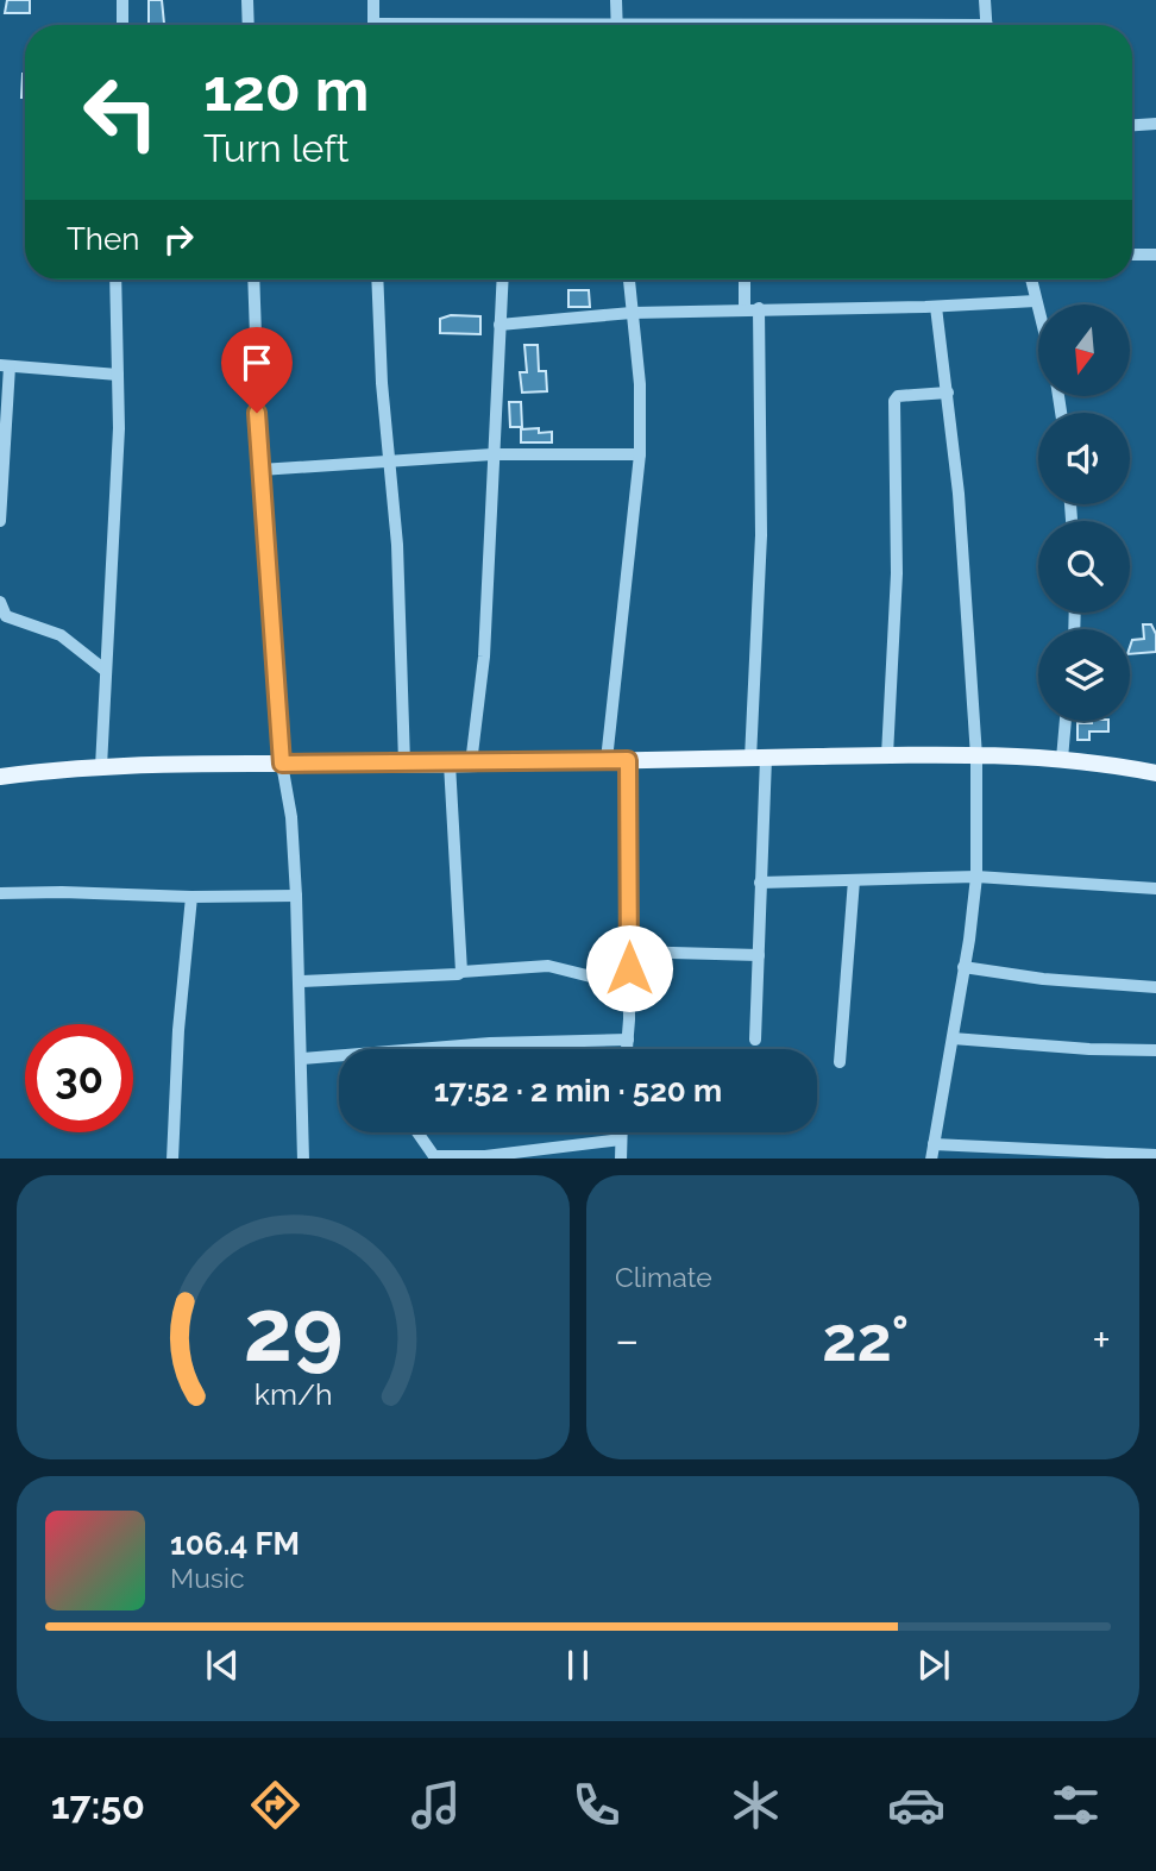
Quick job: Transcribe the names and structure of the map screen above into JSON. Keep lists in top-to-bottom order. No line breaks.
{"north":"bottom","page":{"turn":["120 m","Turn left"],"then":"Then","limit":"30","trip":"17:52 · 2 min · 520 m","tile":"Climate","heat":["−","22°","+"],"song":["106.4 FM","Music"],"tabs":"17:50","gauge":["29","km/h"]}}
